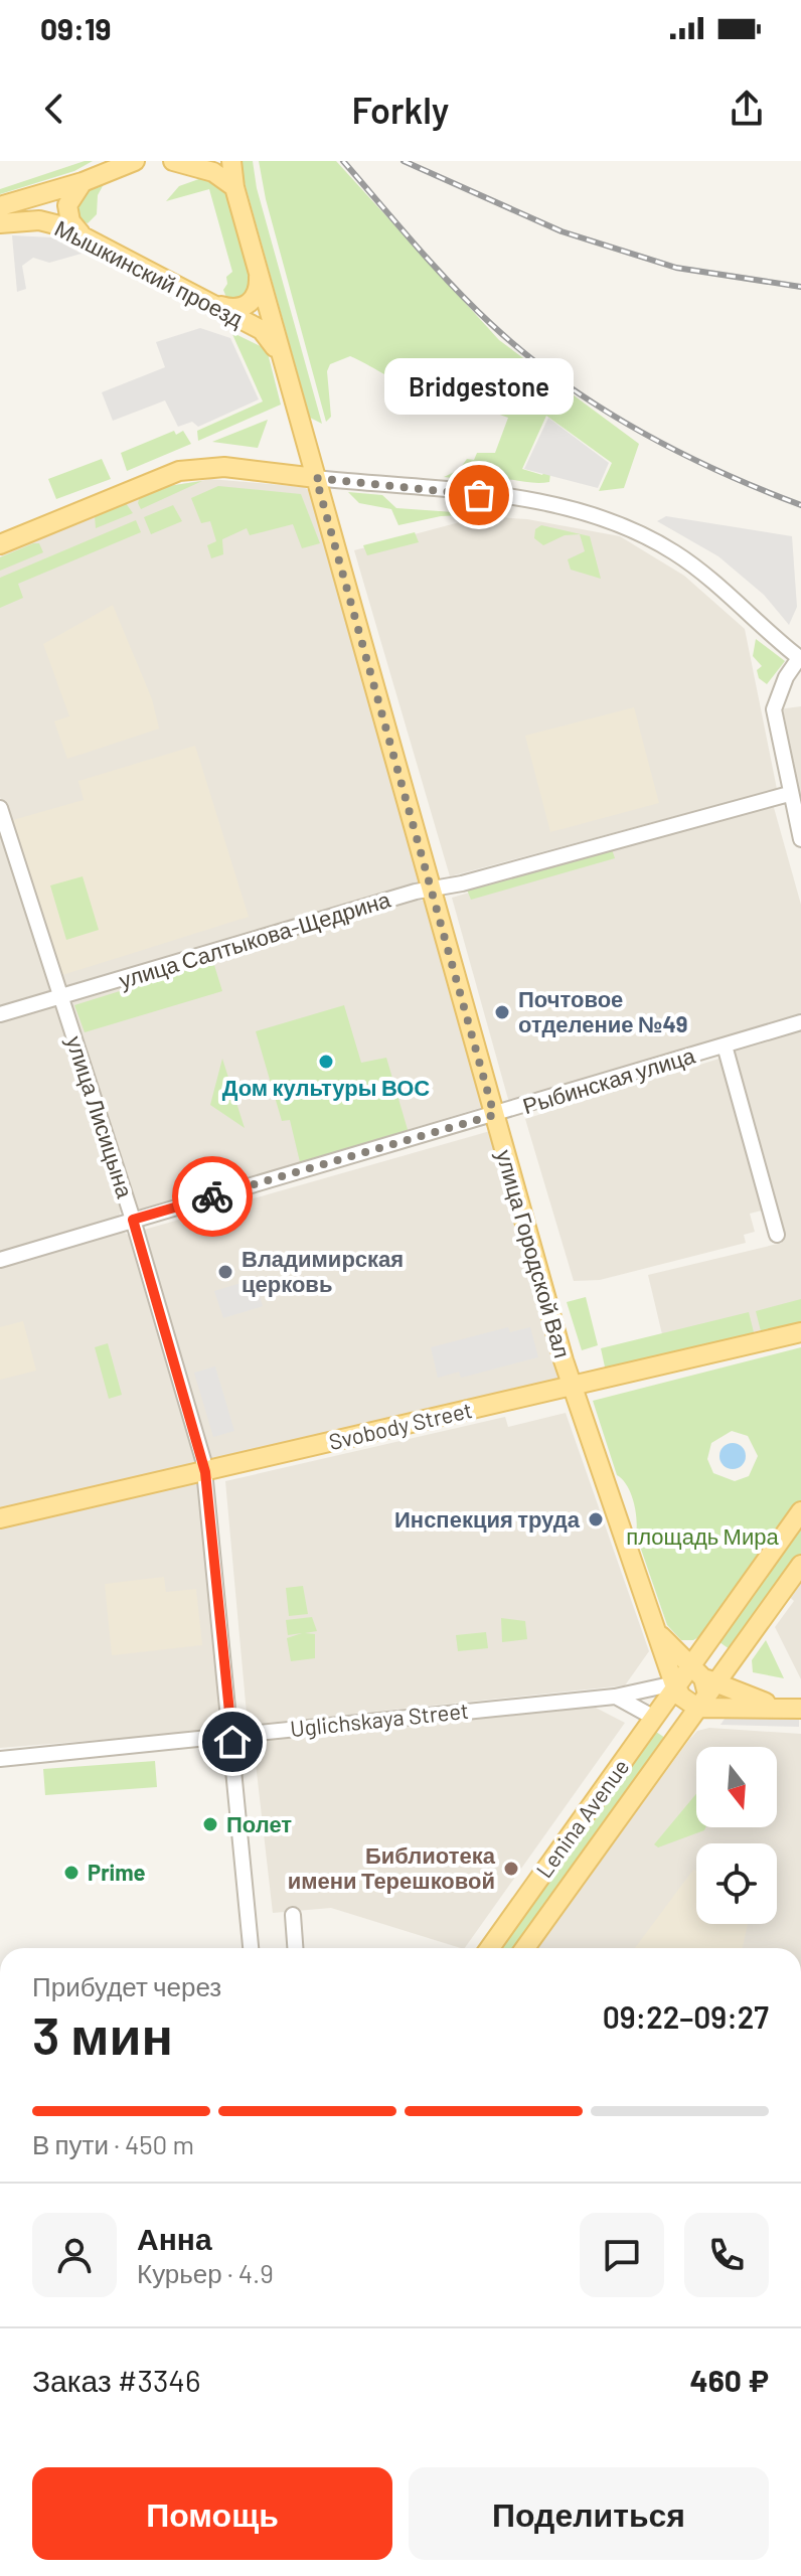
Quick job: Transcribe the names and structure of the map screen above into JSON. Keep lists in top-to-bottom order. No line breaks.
{"streets":{"main road":["Мышкинский проезд","улица Городской Вал","Svobody Street","Uglichskaya Street","Lenina Avenue"],"street":["улица Салтыкова-Щедрина","Рыбинская улица","улица Лисицына"]},"crossings":[["Мышкинский проезд","улица Городской Вал"],["улица Салтыкова-Щедрина","улица Лисицына"],["улица Салтыкова-Щедрина","улица Городской Вал"],["Рыбинская улица","улица Лисицына"],["Рыбинская улица","улица Городской Вал"],["улица Лисицына","Svobody Street"],["улица Лисицына","Uglichskaya Street"],["улица Городской Вал","Svobody Street"],["улица Городской Вал","Uglichskaya Street"],["улица Городской Вал","Lenina Avenue"],["Uglichskaya Street","Lenina Avenue"]],"parks":["площадь Мира"],"places":["Bridgestone","Почтовое отделение №49","Дом культуры ВОС","Владимирская церковь","Инспекция труда","Полет","Библиотека имени Терешковой","Prime"],"north":"bottom","page":{"status":"09:19","header":"Forkly","bubble":"Bridgestone","heading":["3 мин","Прибудет через","09:22–09:27"],"panel":["Анна","Курьер · 4.9","Заказ #3346","460 ₽"],"bar":"В пути · 450 m","buttons":["Помощь","Поделиться"]}}
